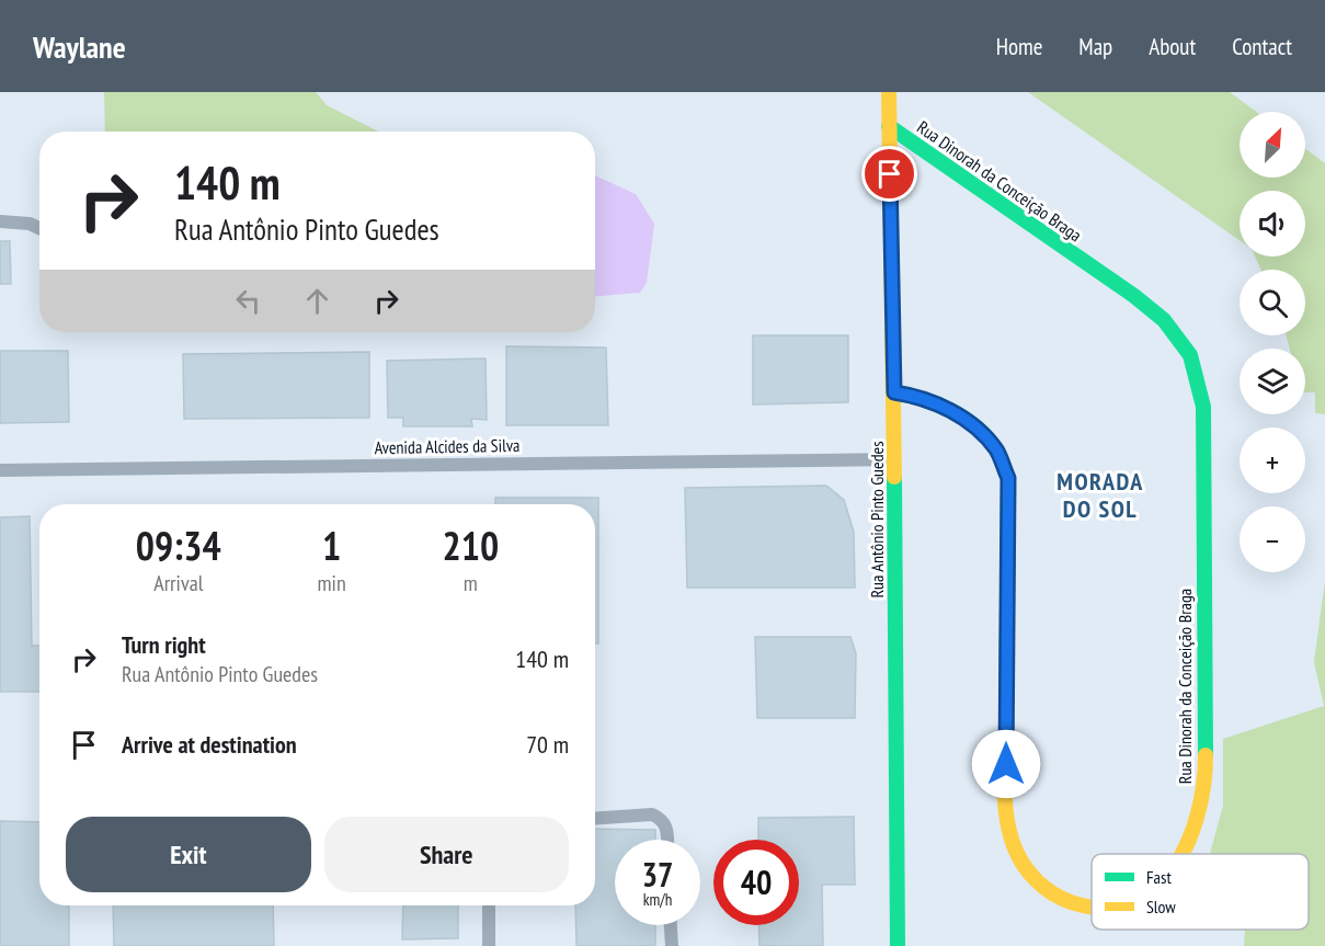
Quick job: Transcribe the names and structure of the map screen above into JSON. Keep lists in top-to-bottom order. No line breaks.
{"streets":{"street":["Rua Dinorah da Conceição Braga","Rua Antônio Pinto Guedes"],"lane":["Avenida Alcides da Silva"]},"crossings":[["Rua Dinorah da Conceição Braga","Rua Antônio Pinto Guedes"],["Avenida Alcides da Silva","Rua Antônio Pinto Guedes"]],"districts":["MORADA DO SOL"],"legend":["Fast","Slow"],"north":"top right","page":{"header":"Waylane","nav":["Home","Map","About","Contact"],"map_buttons":["+","−"],"turn":["140 m","Rua Antônio Pinto Guedes"],"eta":["09:34","Arrival","1","min","210","m"],"list":[{"name":"Turn right","note":"Rua Antônio Pinto Guedes","value":"140 m"},{"name":"Arrive at destination","value":"70 m"}],"buttons":["Exit","Share"],"speed":"37 km/h","limit":"40"}}
